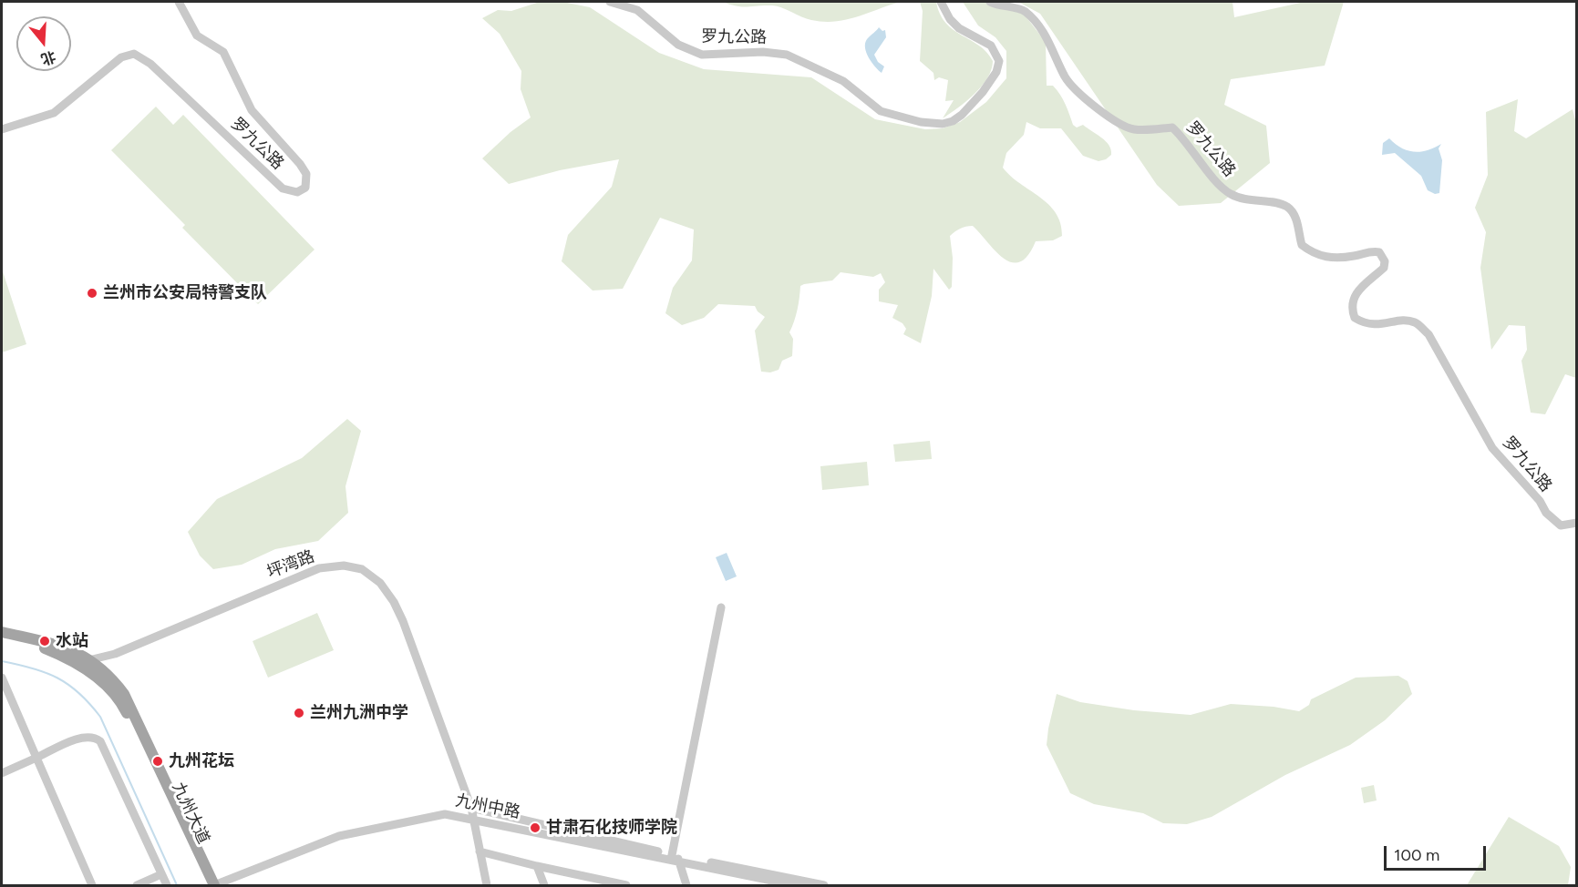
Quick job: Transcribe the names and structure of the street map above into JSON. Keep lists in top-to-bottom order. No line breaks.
{"streets":{"main road":["九州大道"],"street":["罗九公路","坪湾路","九州中路"]},"crossings":[["坪湾路","九州中路"],["坪湾路","九州大道"]],"places":["兰州市公安局特警支队","水站","兰州九洲中学","九州花坛","甘肃石化技师学院"],"scale_bar":"100 m","north":"bottom"}
